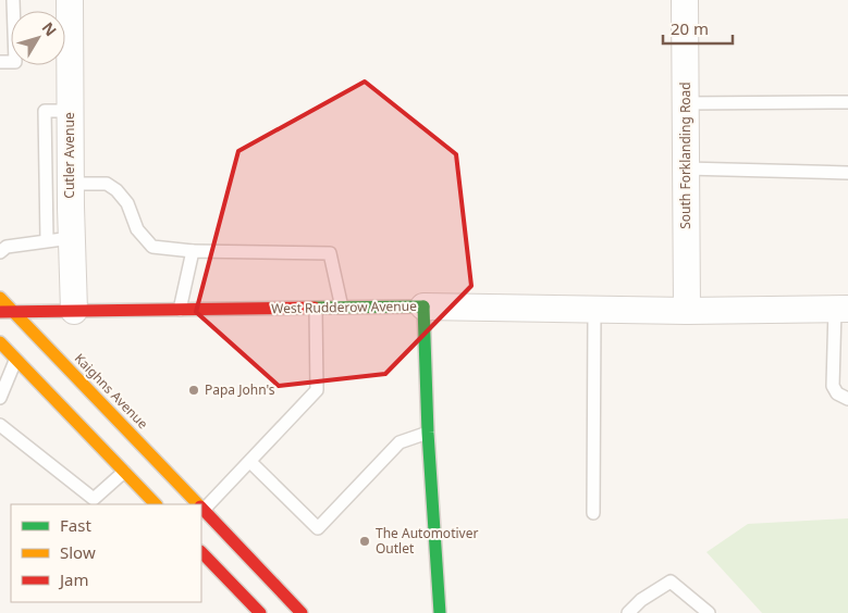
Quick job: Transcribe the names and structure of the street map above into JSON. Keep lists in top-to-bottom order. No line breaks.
{"streets":{"main road":["West Rudderow Avenue","Kaighns Avenue"],"street":["Cutler Avenue","South Forklanding Road"]},"crossings":[["Cutler Avenue","West Rudderow Avenue"],["South Forklanding Road","West Rudderow Avenue"],["West Rudderow Avenue","Kaighns Avenue"]],"places":["Papa John's","The Automotiver Outlet"],"legend":["Fast","Slow","Jam"],"scale_bar":"20 m","north":"top right"}
